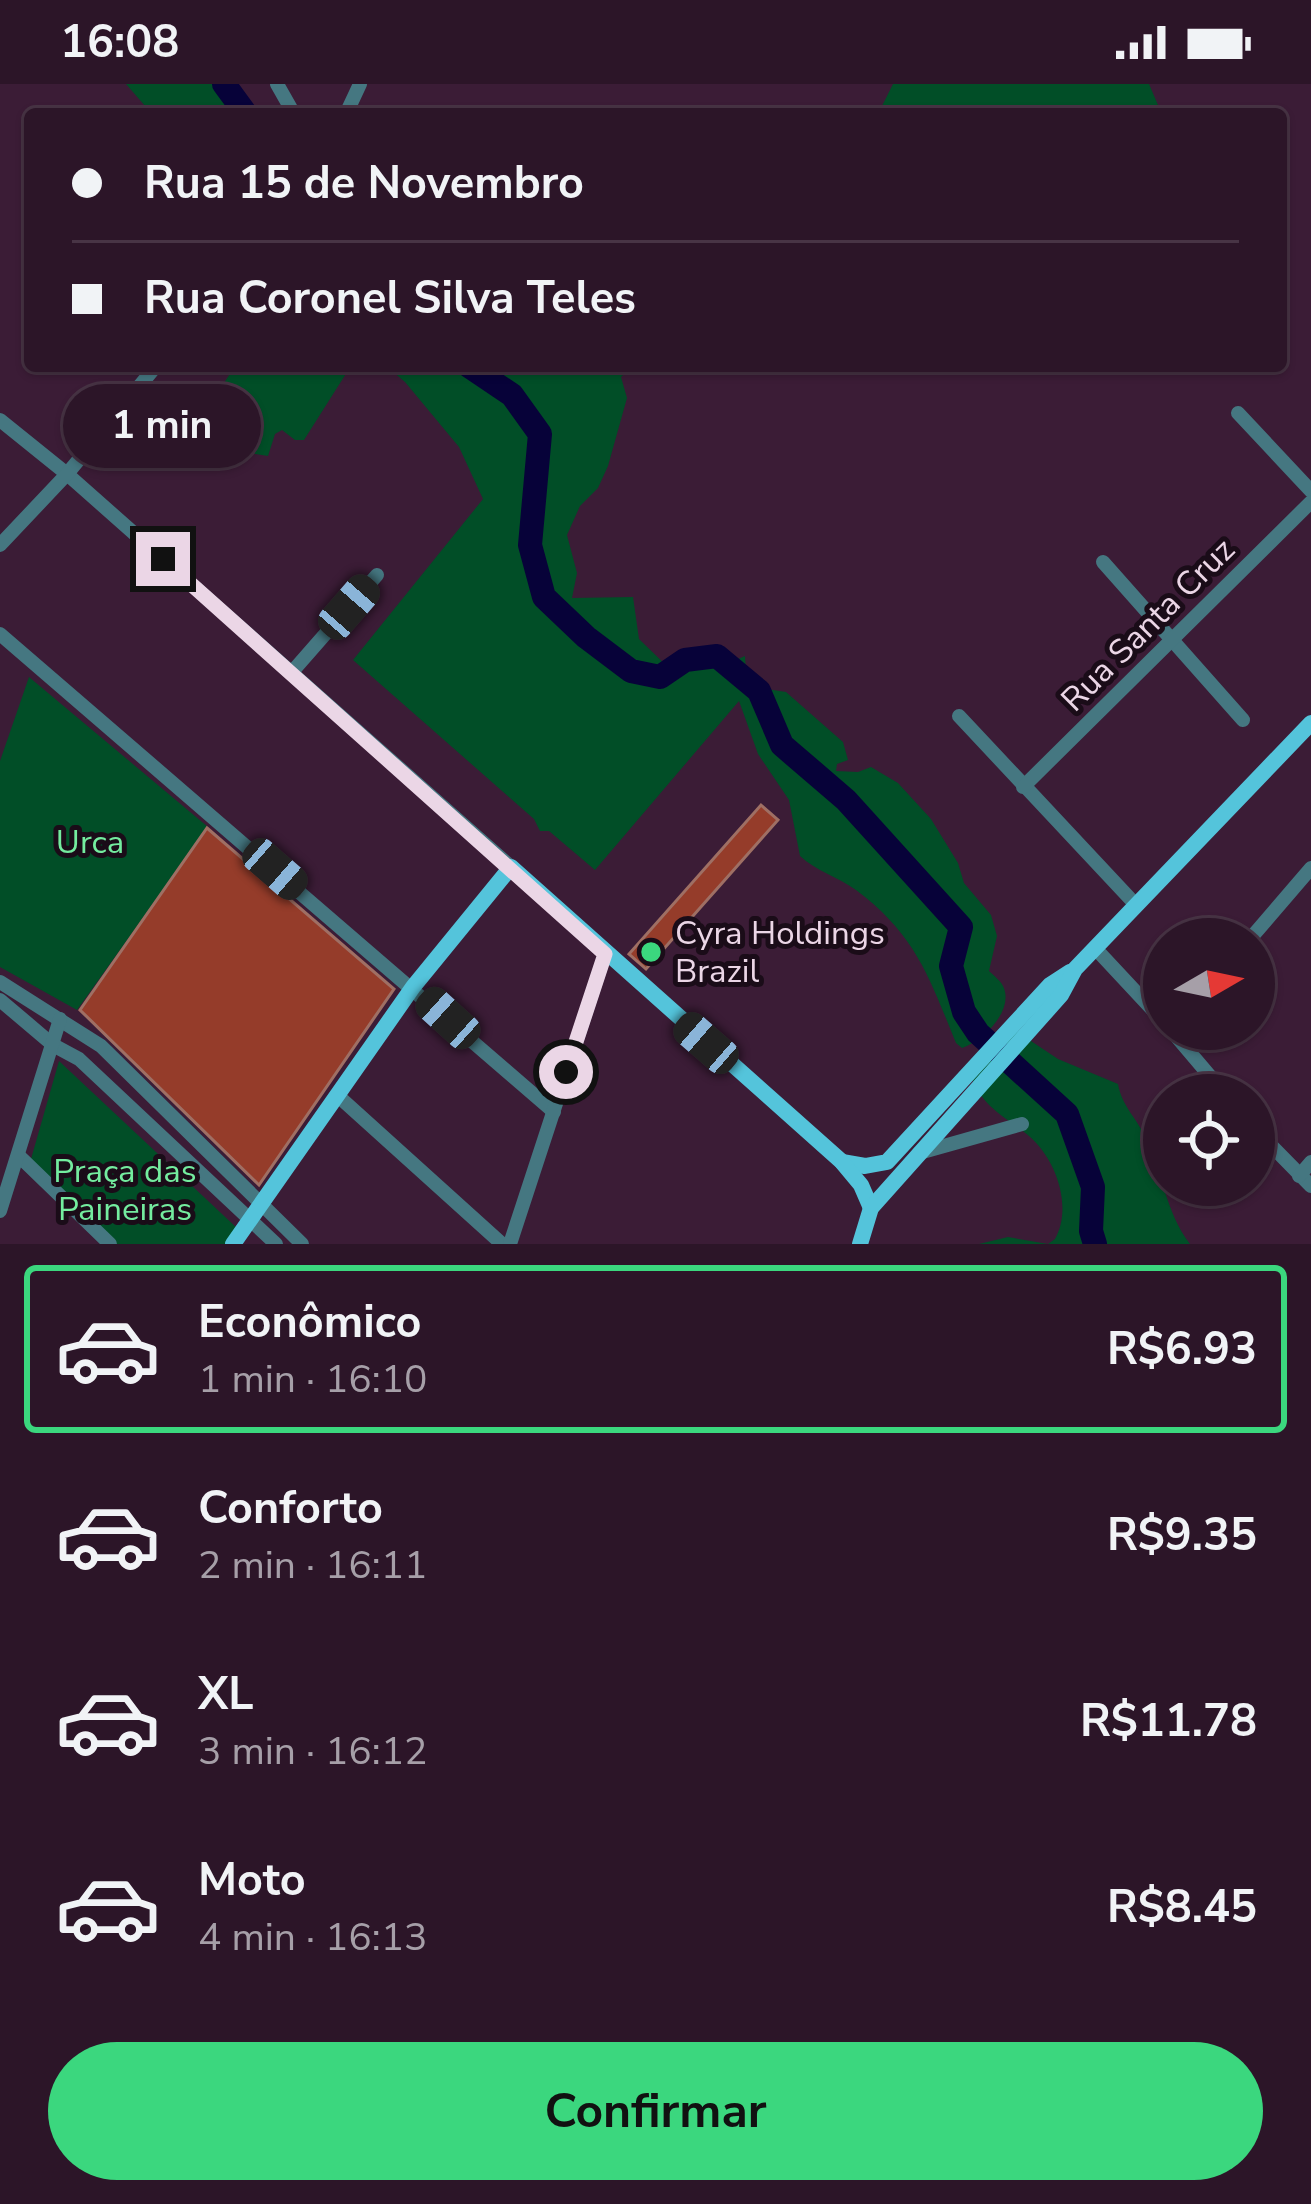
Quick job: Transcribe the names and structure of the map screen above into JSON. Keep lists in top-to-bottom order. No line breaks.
{"streets":{"street":["Rua Santa Cruz"]},"parks":["Urca","Praça das Paineiras"],"places":["Cyra Holdings Brazil"],"north":"right","page":{"status":"16:08","banner":["Rua 15 de Novembro","Rua Coronel Silva Teles"],"bubble":"1 min","list":[{"name":"Econômico","note":"1 min · 16:10","value":"R$6.93"},{"name":"Conforto","note":"2 min · 16:11","value":"R$9.35"},{"name":"XL","note":"3 min · 16:12","value":"R$11.78"},{"name":"Moto","note":"4 min · 16:13","value":"R$8.45"}],"buttons":"Confirmar"}}
